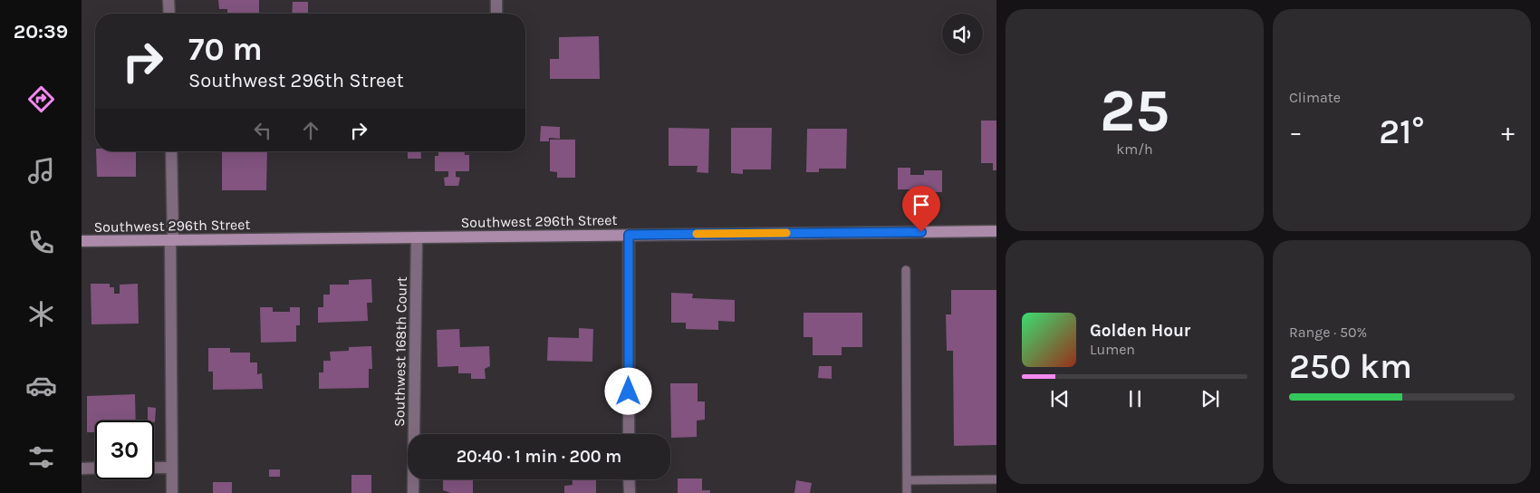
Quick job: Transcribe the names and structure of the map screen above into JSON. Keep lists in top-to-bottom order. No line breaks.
{"streets":{"street":["Southwest 296th Street","Southwest 168th Court"]},"crossings":[["Southwest 296th Street","Southwest 168th Court"]],"page":{"tabs":"20:39","tile":[["25","km/h"],"Climate",["Range · 50%","250 km"]],"turn":["70 m","Southwest 296th Street"],"heat":["−","21°","+"],"song":["Golden Hour","Lumen"],"limit":"30","trip":"20:40 · 1 min · 200 m"}}
